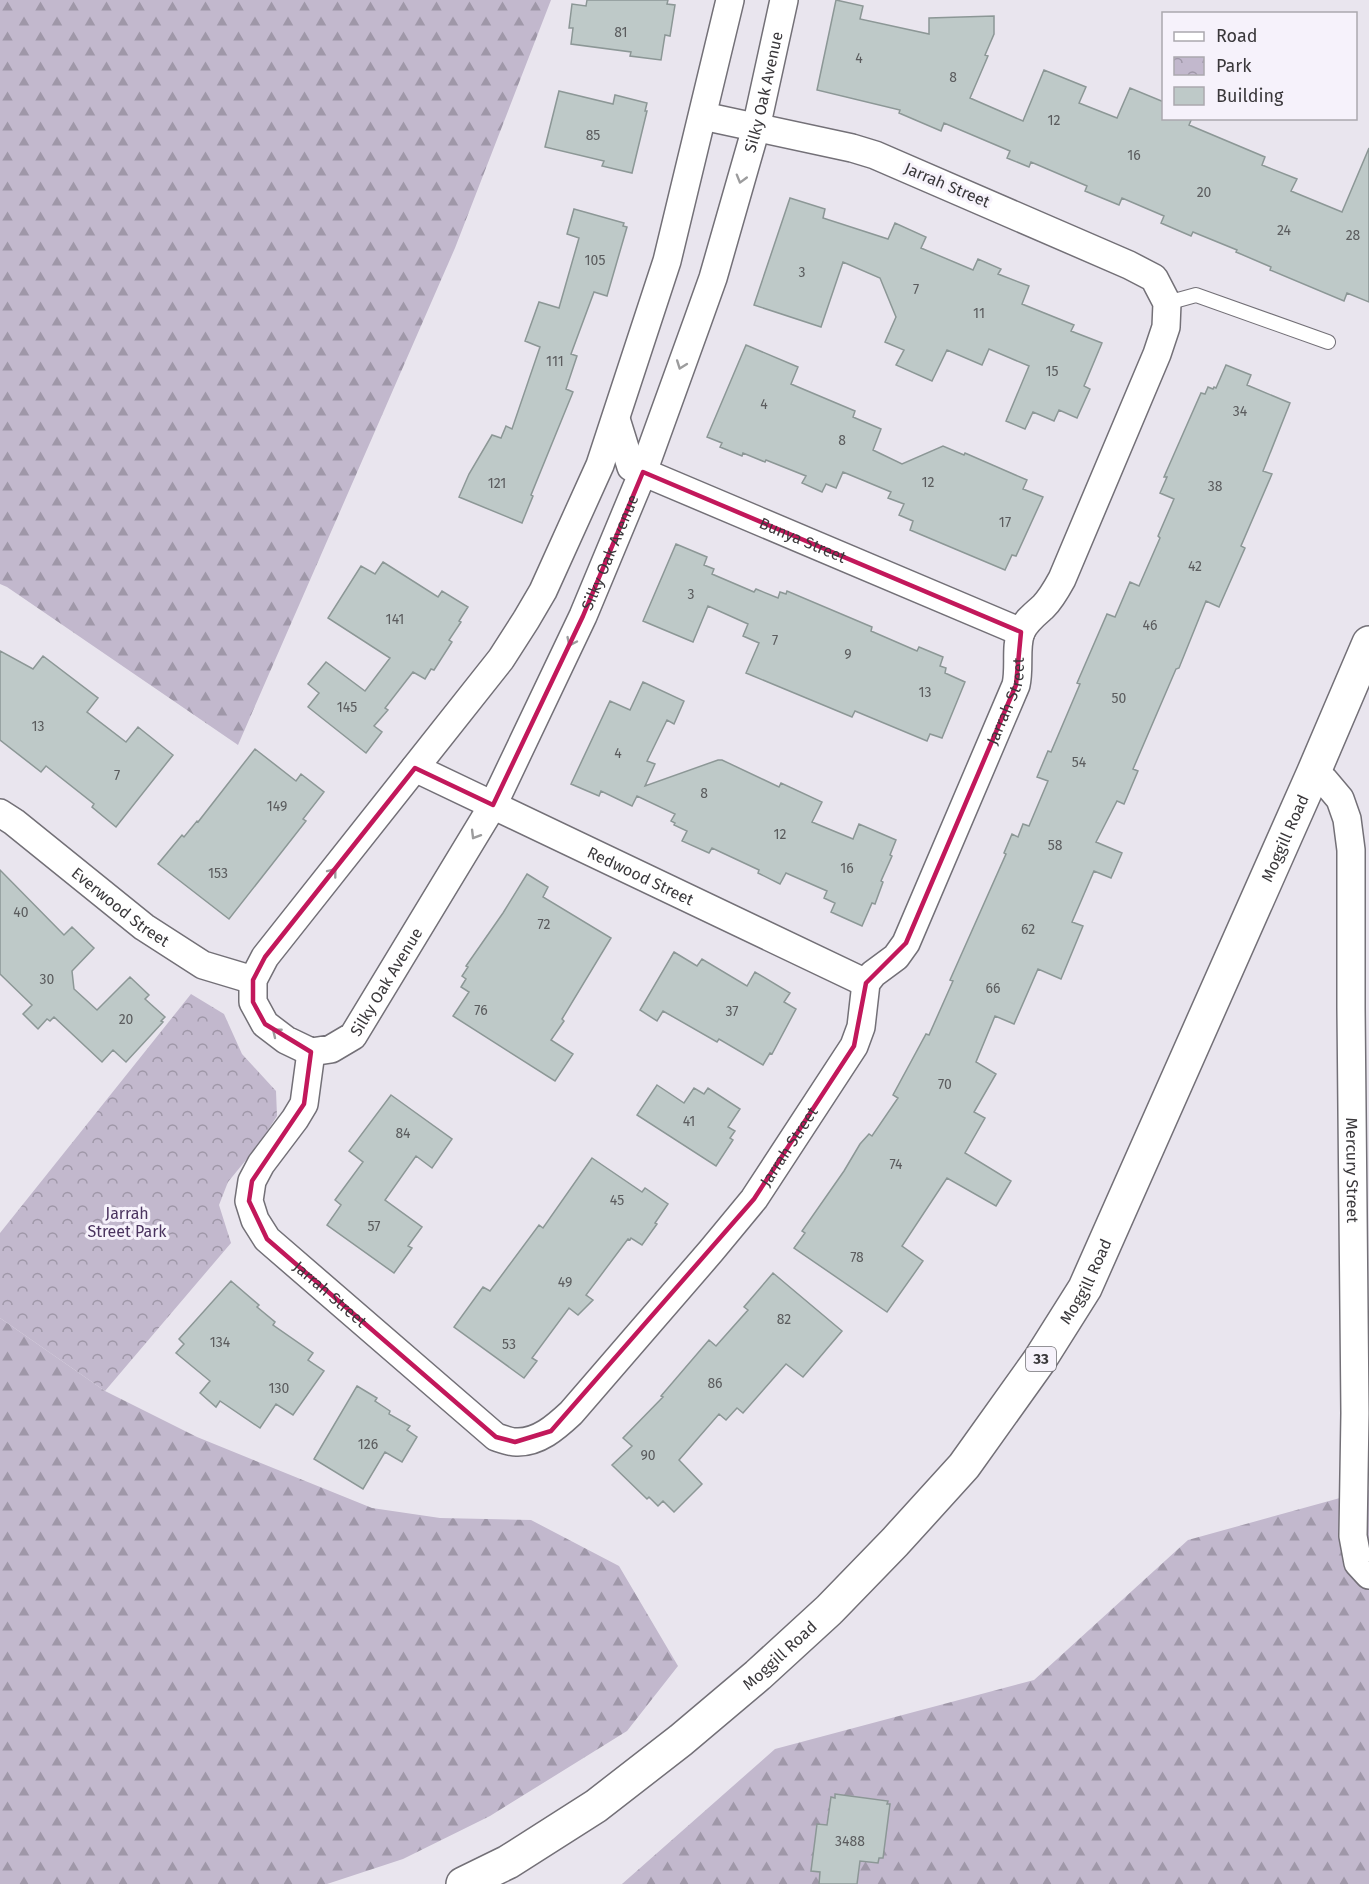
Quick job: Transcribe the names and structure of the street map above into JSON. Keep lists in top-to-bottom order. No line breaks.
{"streets":{"main road":["Moggill Road","33"],"street":["Silky Oak Avenue","Jarrah Street","Bunya Street","Redwood Street","Everwood Street","Mercury Street"]},"crossings":[["Silky Oak Avenue","Jarrah Street"],["Silky Oak Avenue","Bunya Street"],["Silky Oak Avenue","Redwood Street"],["Jarrah Street","Bunya Street"],["Jarrah Street","Redwood Street"],["Moggill Road","Mercury Street"]],"parks":["Jarrah Street Park"],"house_numbers":["81","4","8","12","85","16","20","24","28","105","3","7","11","111","15","4","34","8","12","121","38","17","42","3","141","46","7","9","13","50","145","13","4","54","7","8","149","12","58","16","153","40","72","62","30","66","76","37","20","70","41","84","74","45","57","78","49","82","134","53","86","130","126","90","3488"],"legend":["Road","Park","Building"]}
